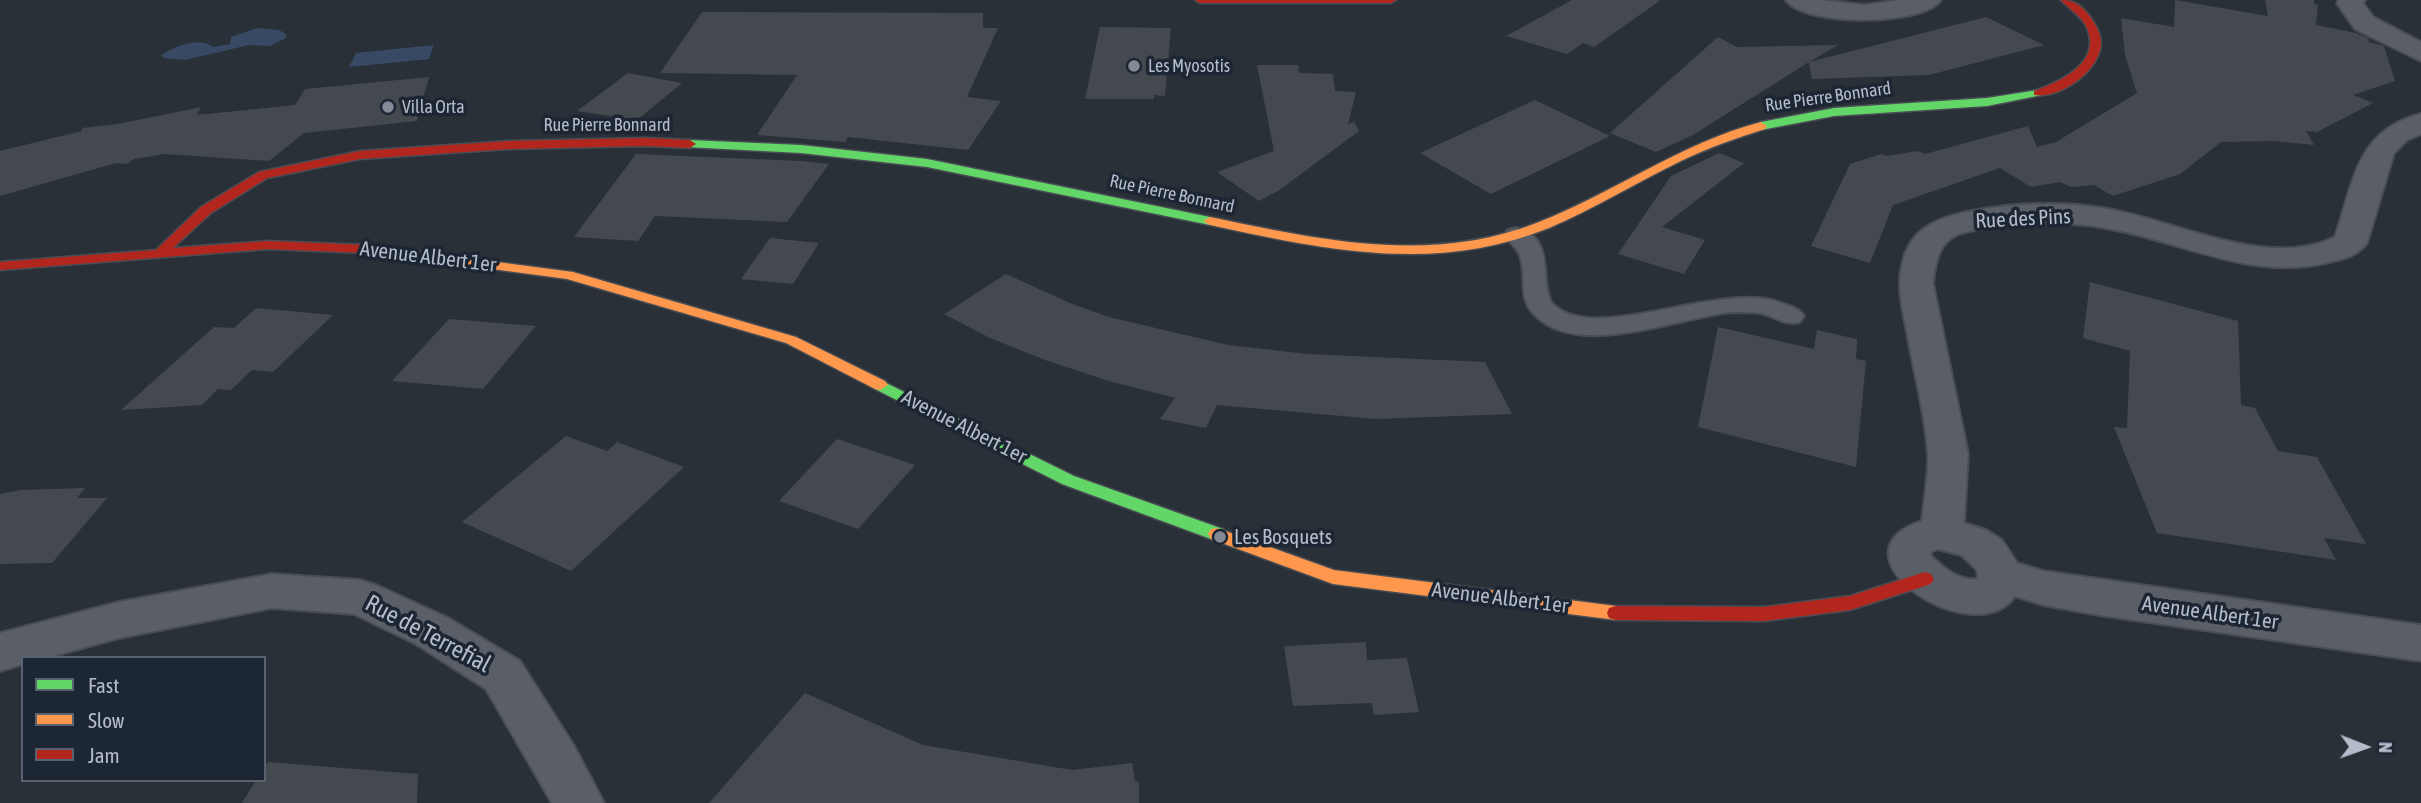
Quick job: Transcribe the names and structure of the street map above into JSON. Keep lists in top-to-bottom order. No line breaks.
{"streets":{"street":["Rue Pierre Bonnard","Rue des Pins","Avenue Albert 1er","Rue de Terrefial"]},"crossings":[["Rue Pierre Bonnard","Avenue Albert 1er"],["Rue des Pins","Avenue Albert 1er"]],"places":["Les Myosotis","Villa Orta","Les Bosquets"],"legend":["Fast","Slow","Jam"],"north":"right"}
